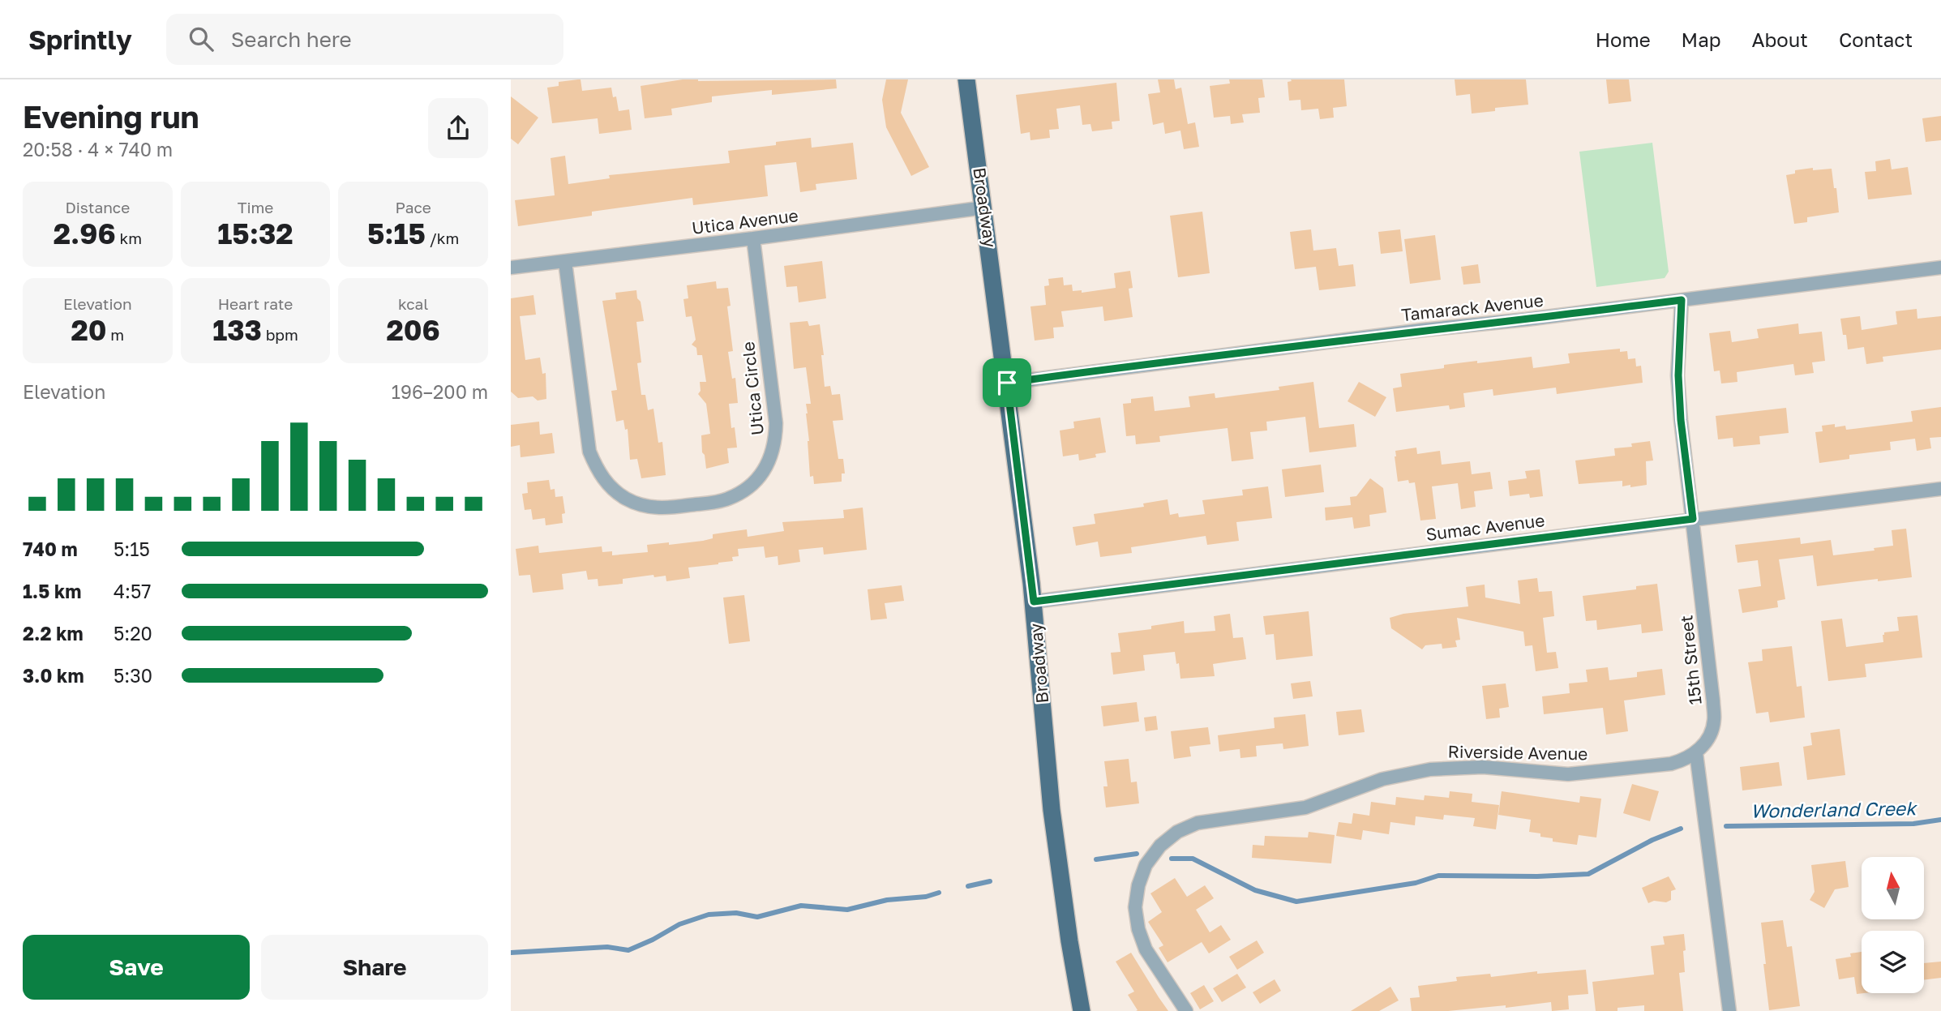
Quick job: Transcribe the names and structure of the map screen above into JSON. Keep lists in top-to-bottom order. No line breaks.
{"streets":{"main road":["Broadway"],"street":["Utica Avenue","Tamarack Avenue","Utica Circle","Sumac Avenue","15th Street","Riverside Avenue"]},"crossings":[["Broadway","Utica Avenue"],["Broadway","Tamarack Avenue"],["Broadway","Sumac Avenue"],["Utica Avenue","Utica Circle"],["Tamarack Avenue","15th Street"],["Sumac Avenue","15th Street"],["15th Street","Riverside Avenue"]],"water":["Wonderland Creek"],"north":"top","page":{"header":"Sprintly","search":"Search here","nav":["Home","Map","About","Contact"],"heading":["Evening run","20:58 · 4 × 740 m"],"stats":[["Distance","2.96 km"],["Time","15:32"],["Pace","5:15 /km"],["Elevation","20 m"],["Heart rate","133 bpm"],["kcal","206"]],"chart":["Elevation","196–200 m"],"list":[{"name":"740 m","note":"5:15"},{"name":"1.5 km","note":"4:57"},{"name":"2.2 km","note":"5:20"},{"name":"3.0 km","note":"5:30"}],"buttons":["Save","Share"]}}
